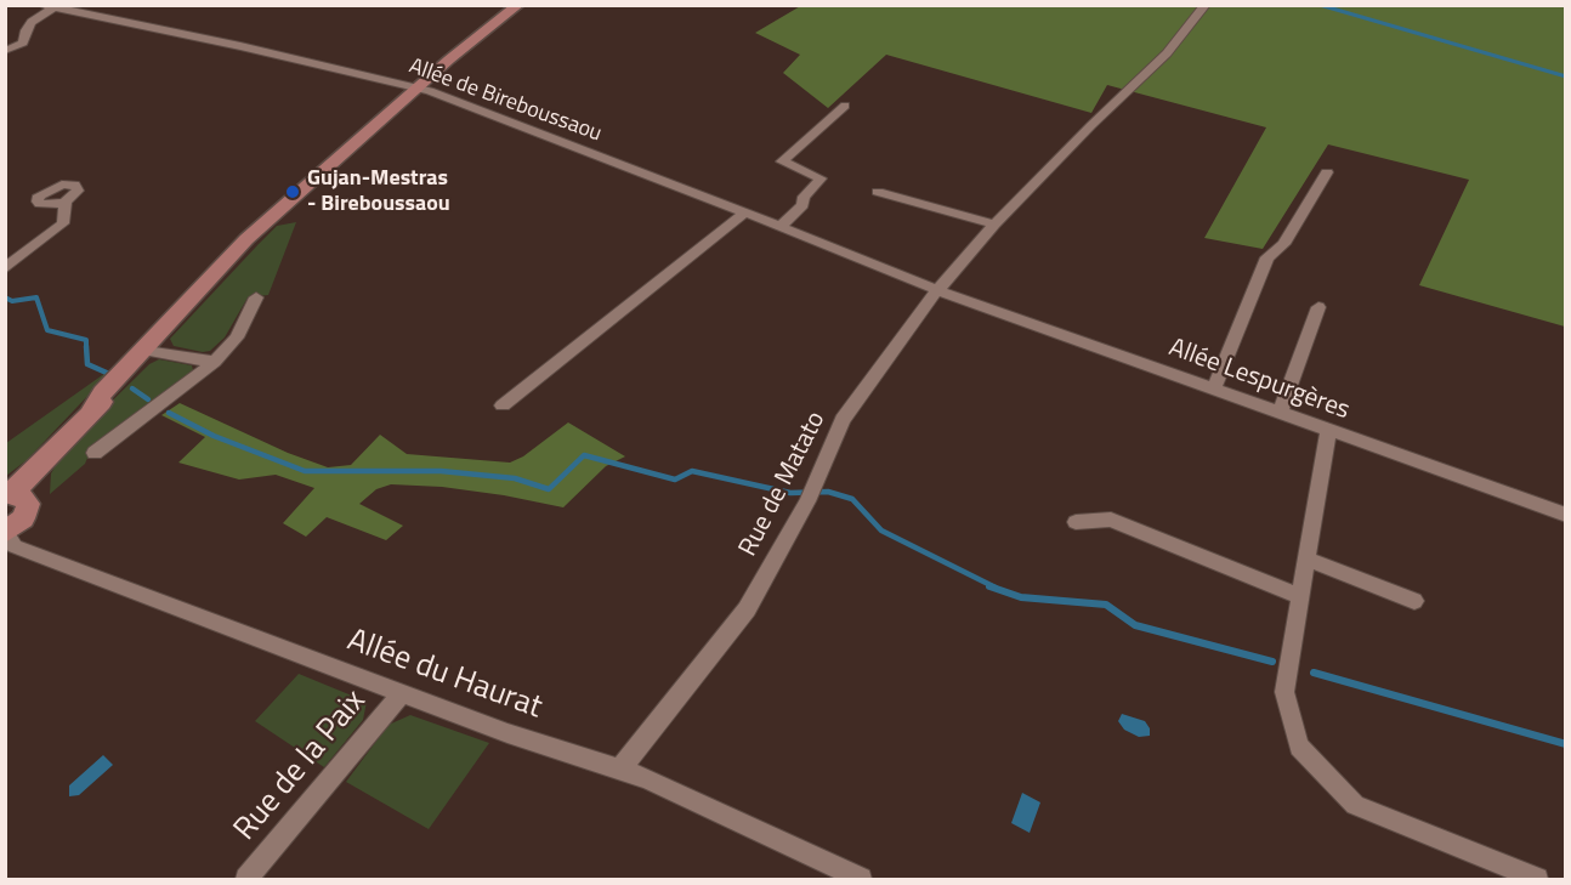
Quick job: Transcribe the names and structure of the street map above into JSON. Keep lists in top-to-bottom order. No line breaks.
{"streets":{"street":["Allée de Bireboussaou","Allée Lespurgères","Rue de Matato","Allée du Haurat","Rue de la Paix"]},"crossings":[["Allée de Bireboussaou","Allée Lespurgères"],["Allée de Bireboussaou","Rue de Matato"],["Allée Lespurgères","Rue de Matato"],["Rue de Matato","Allée du Haurat"],["Allée du Haurat","Rue de la Paix"]],"places":["Gujan-Mestras - Bireboussaou"]}
